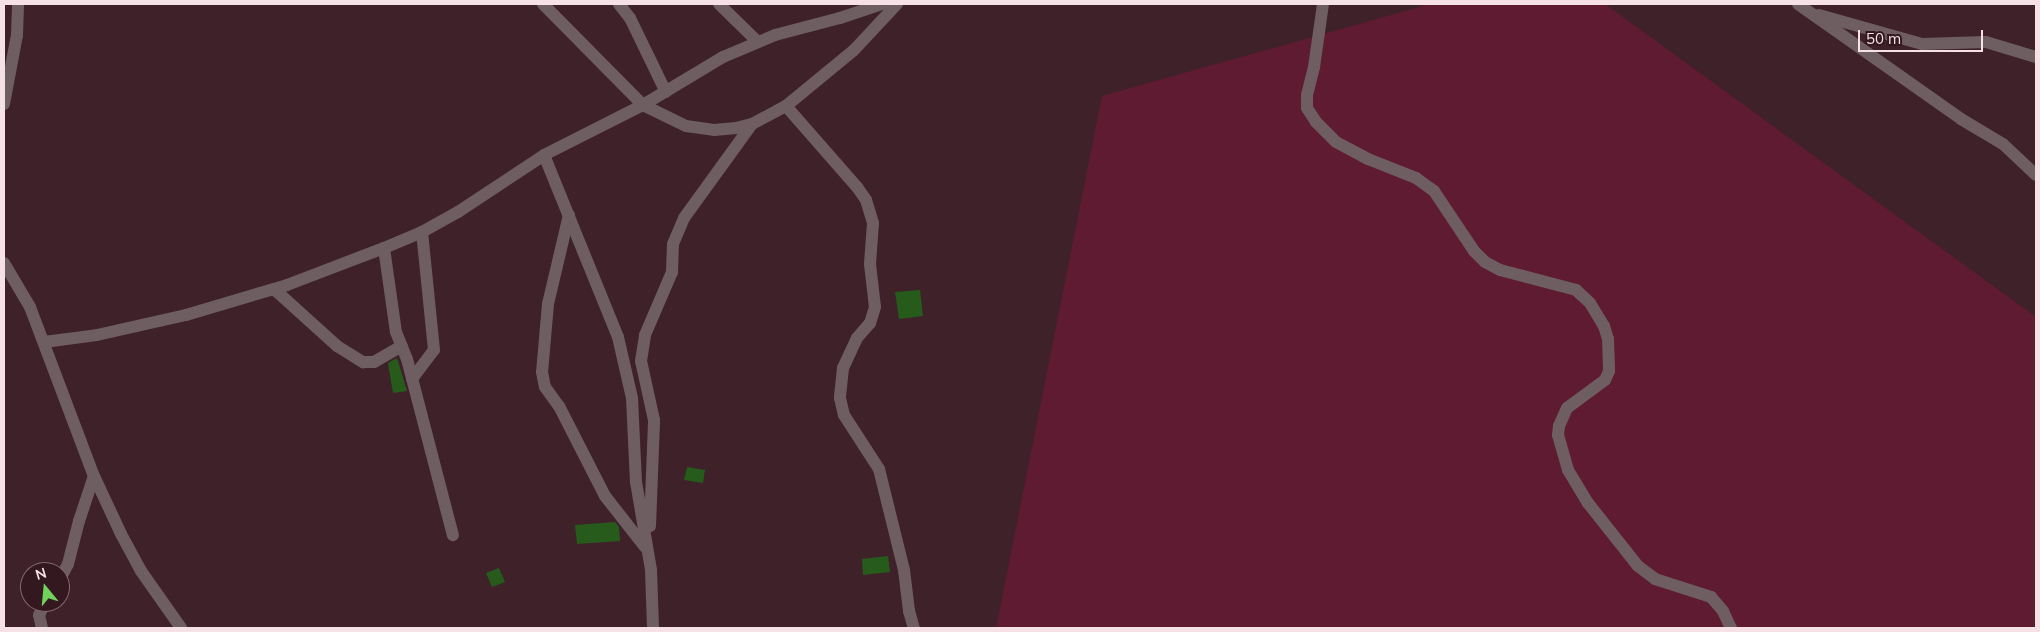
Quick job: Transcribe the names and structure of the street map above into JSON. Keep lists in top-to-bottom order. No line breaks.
{"scale_bar":"50 m","north":"top"}
